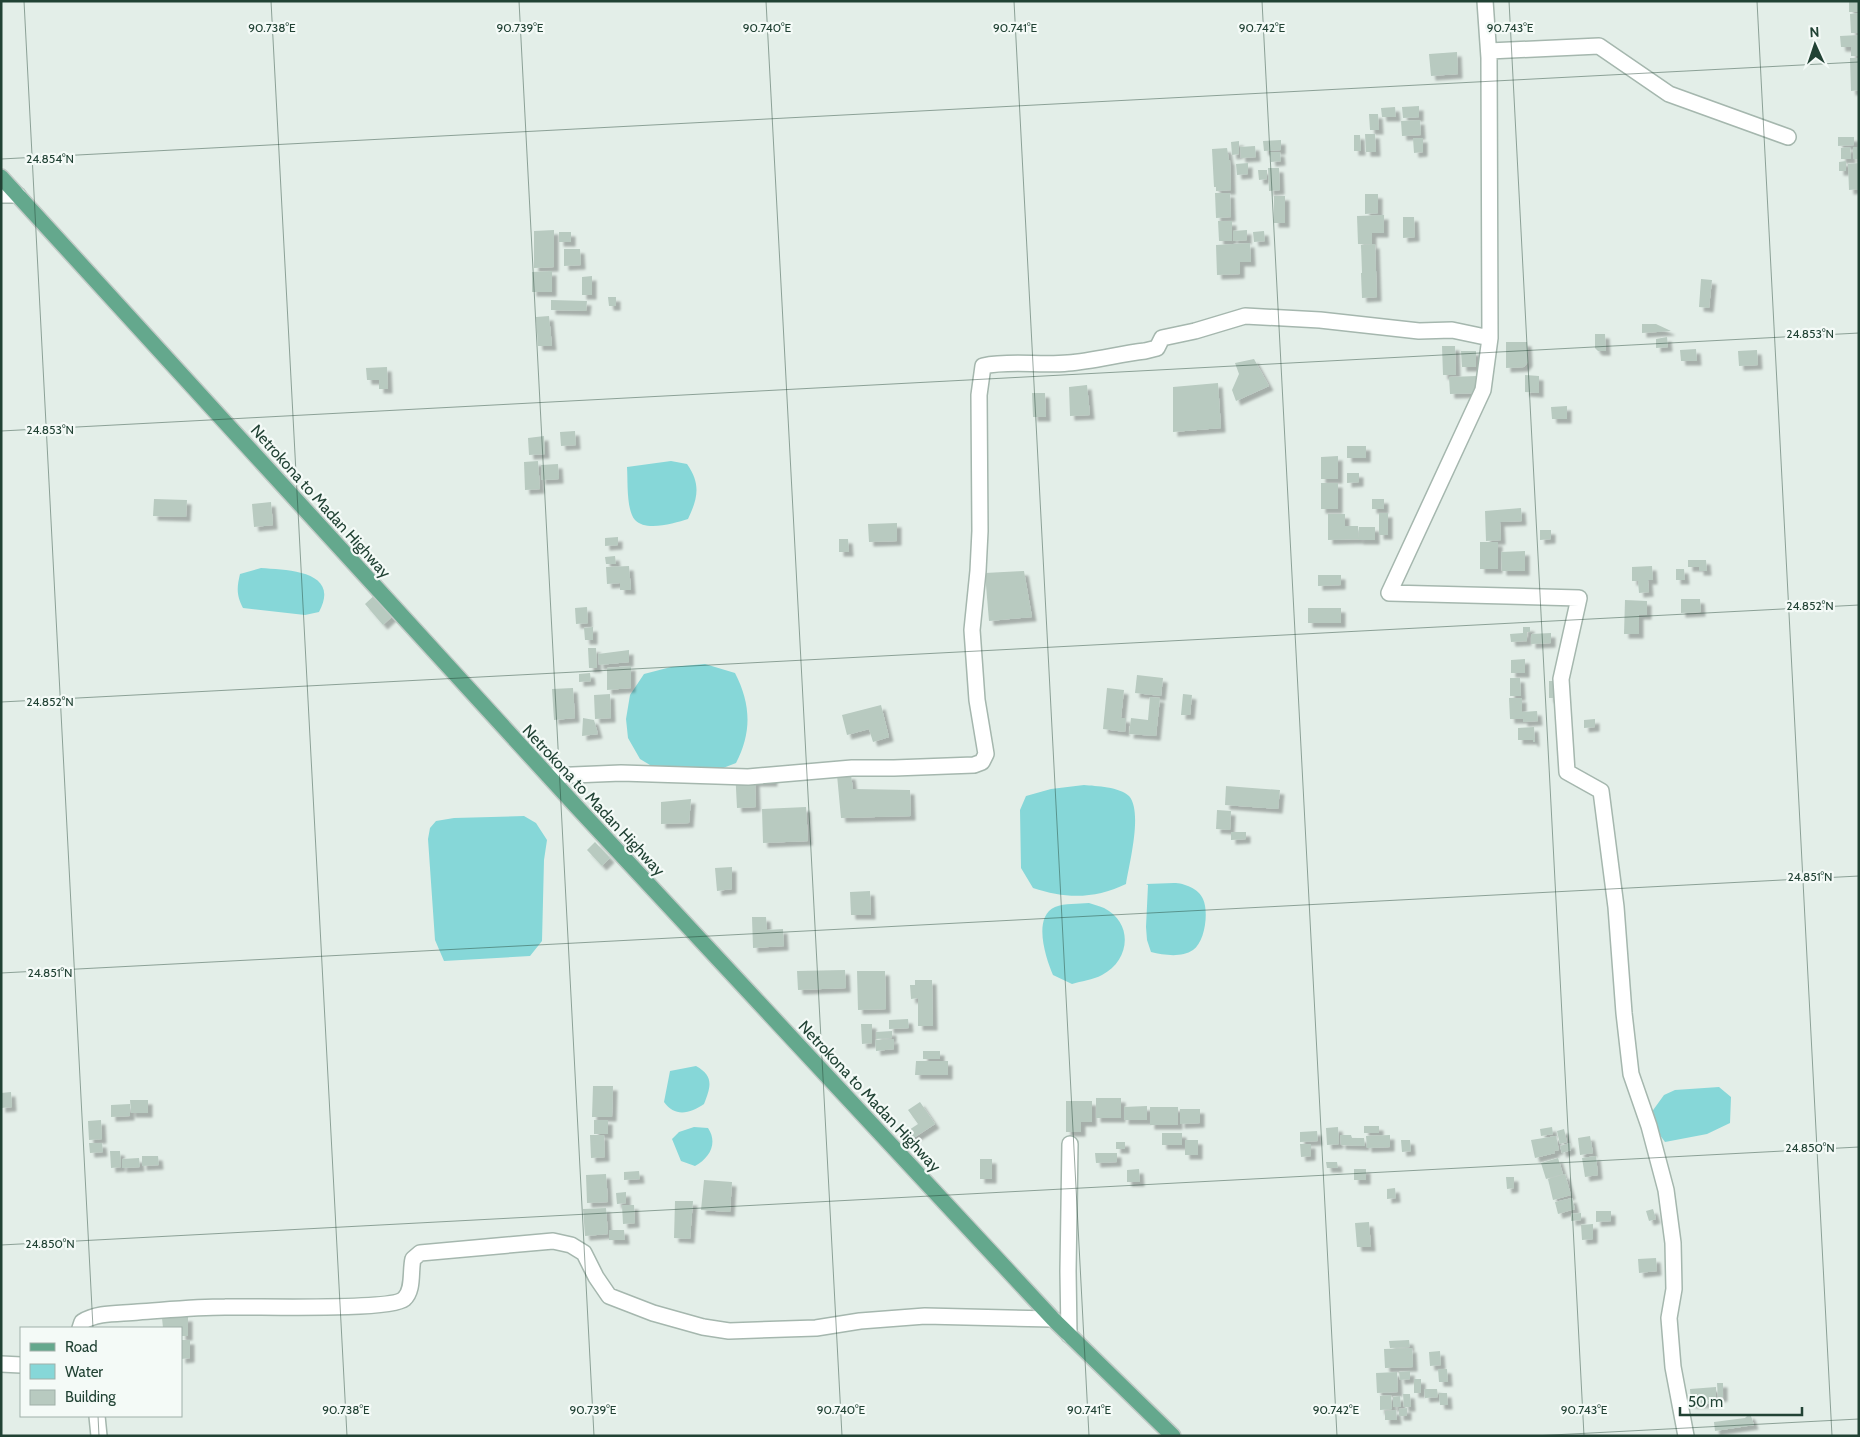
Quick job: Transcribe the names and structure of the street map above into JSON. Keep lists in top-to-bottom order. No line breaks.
{"streets":{"main road":["Netrokona to Madan Highway"]},"legend":["Road","Water","Building"],"scale_bar":"50 m","north":"top","coordinates":["90.738°E","90.739°E","90.740°E","90.741°E","90.742°E","90.743°E","24.854°N","24.853°N","24.852°N","24.851°N","24.850°N"]}
